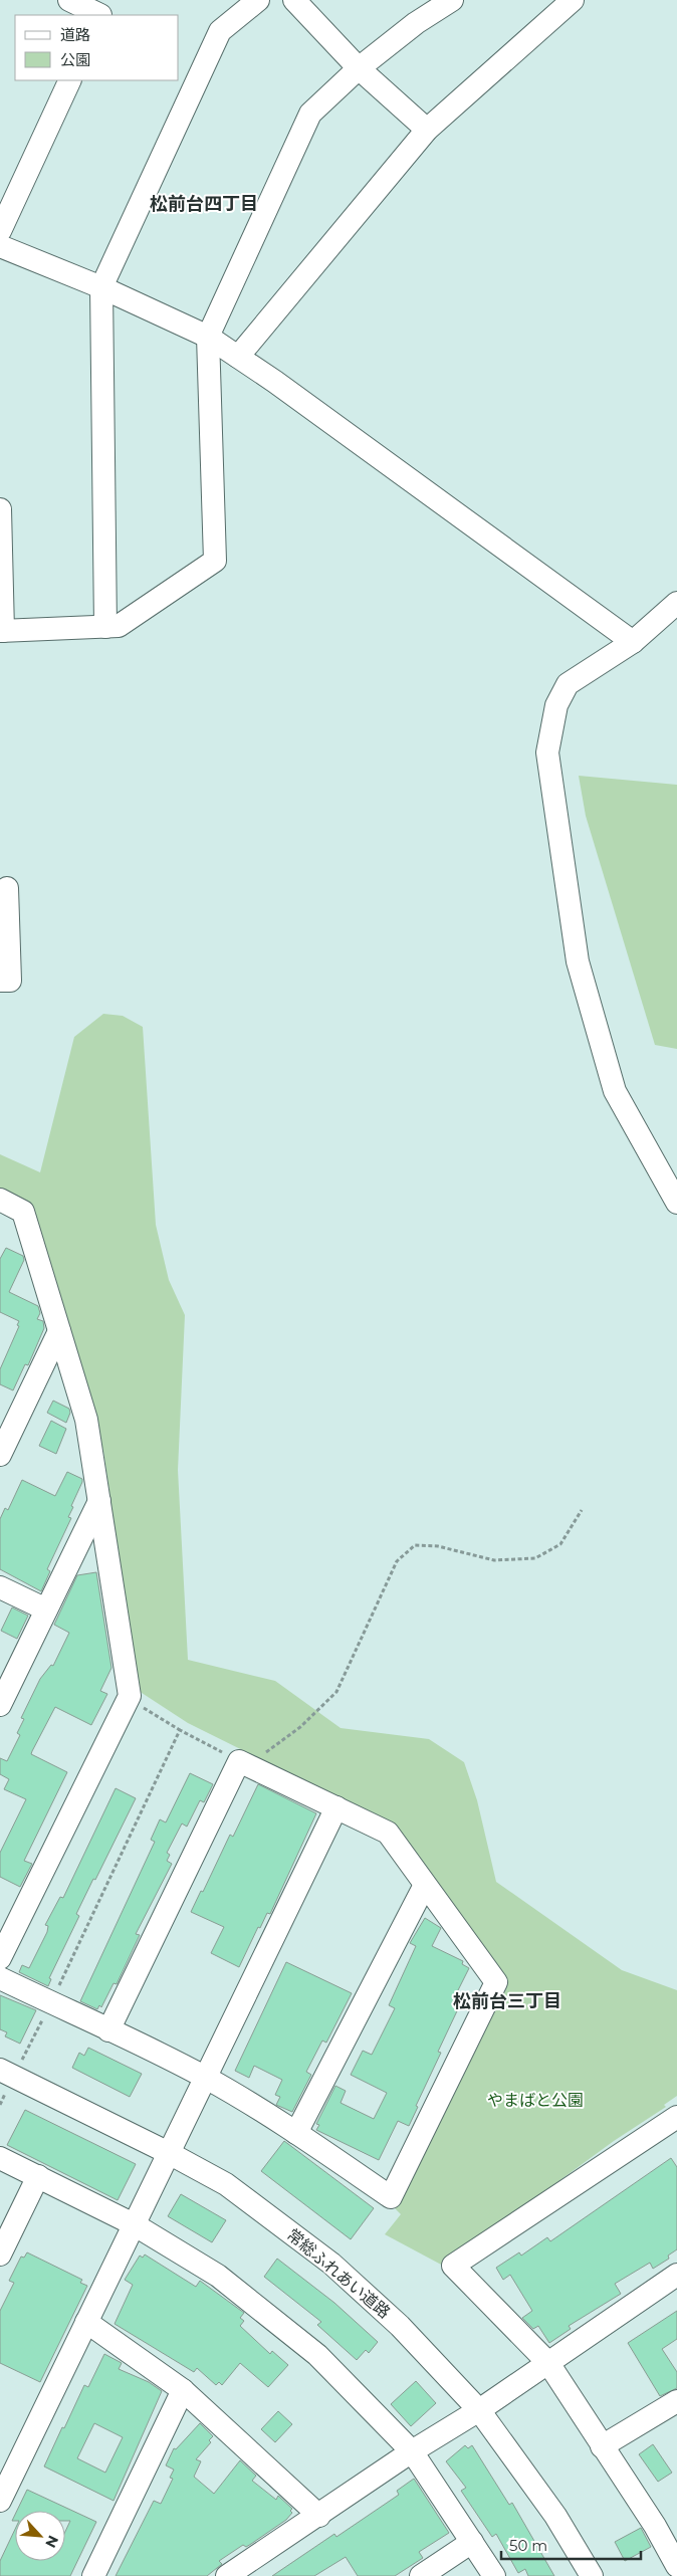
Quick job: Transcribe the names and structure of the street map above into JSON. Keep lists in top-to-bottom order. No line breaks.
{"streets":{"street":["常総ふれあい道路"]},"districts":["松前台四丁目","松前台三丁目"],"parks":["やまばと公園"],"legend":["道路","公園"],"scale_bar":"50 m","north":"bottom right"}
